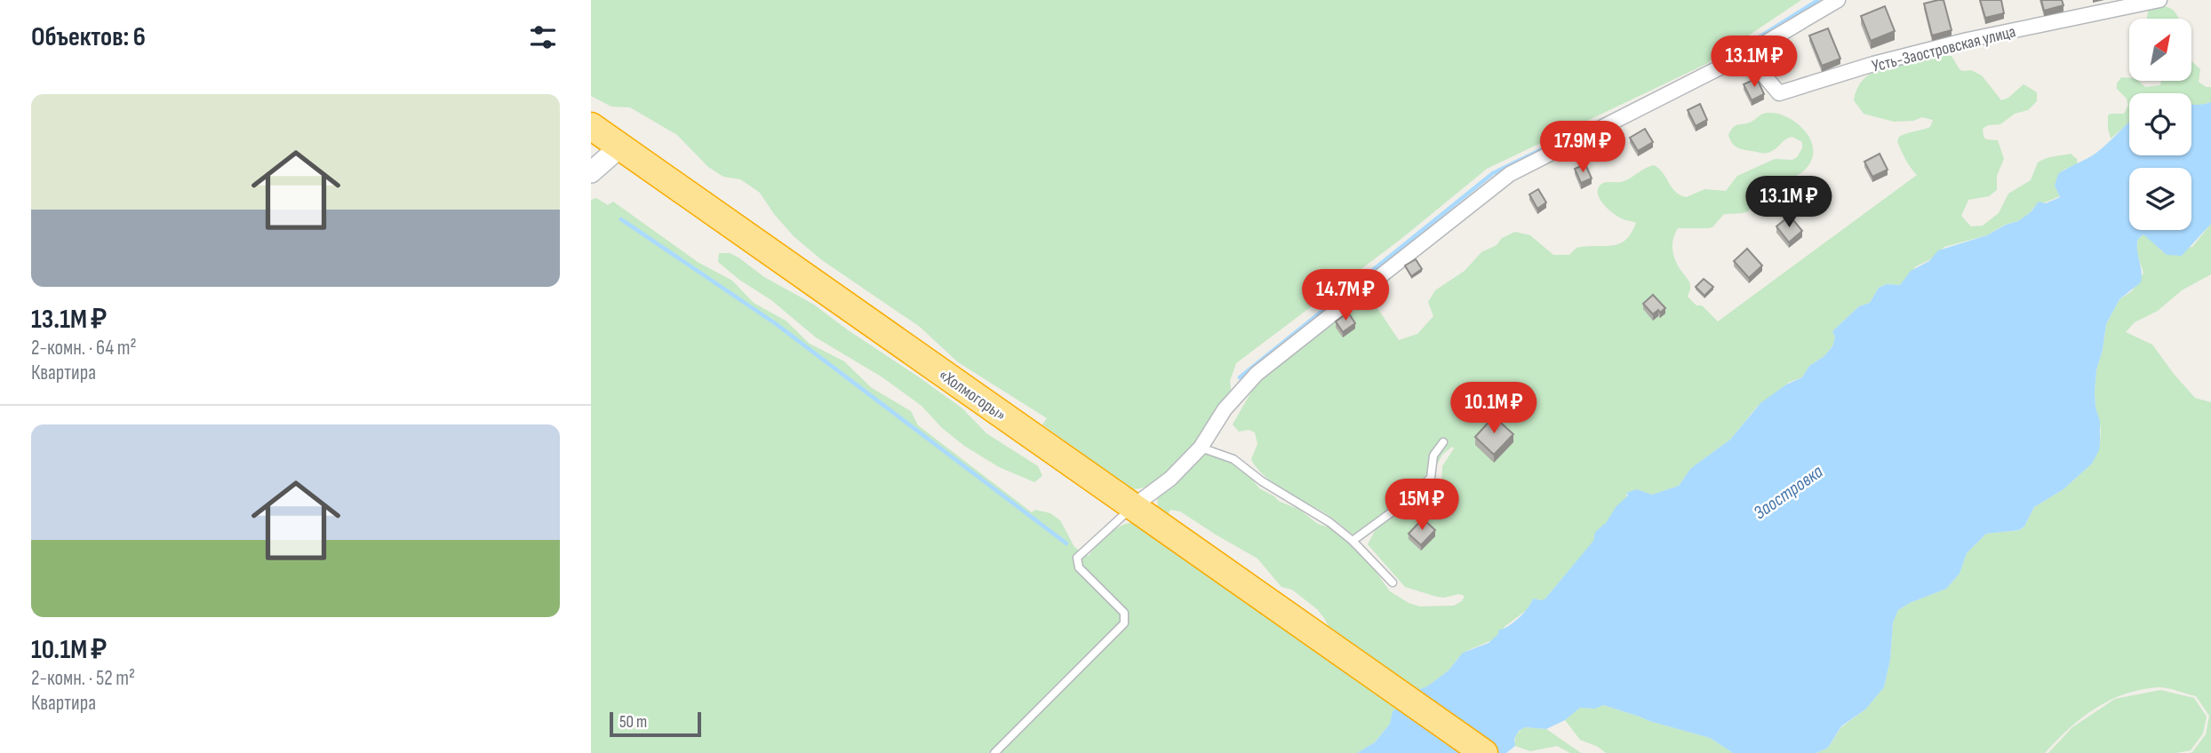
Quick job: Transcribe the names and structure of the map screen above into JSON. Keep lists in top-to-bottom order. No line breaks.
{"streets":{"highway":["«Холмогоры»"],"street":["Усть-Заостровская улица"]},"water":["Заостровка"],"scale_bar":"50 m","north":"top right","page":{"heading":"Объектов: 6","price":["13.1M ₽","17.9M ₽","13.1M ₽","14.7M ₽","10.1M ₽","15M ₽"],"list":[{"name":"13.1M ₽","note":"2-комн. · 64 m² · Квартира"},{"name":"10.1M ₽","note":"2-комн. · 52 m² · Квартира"}],"scale":"50 m"}}
